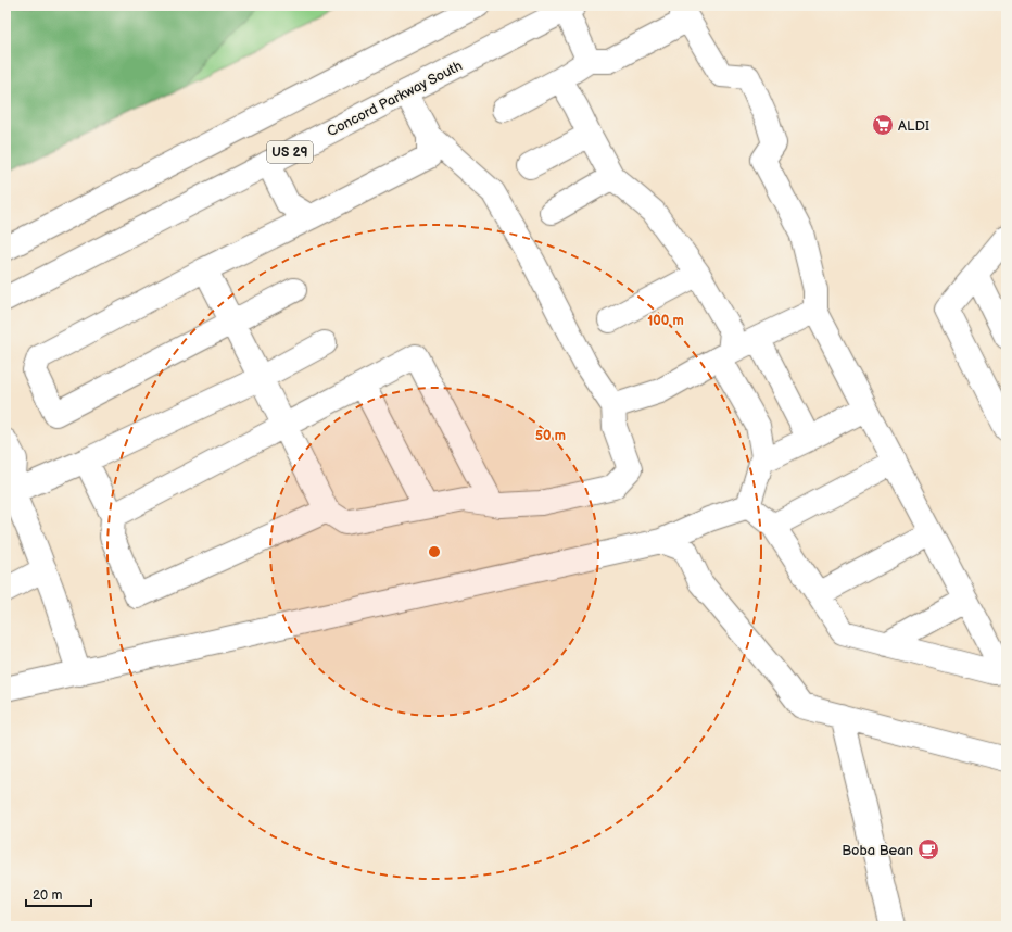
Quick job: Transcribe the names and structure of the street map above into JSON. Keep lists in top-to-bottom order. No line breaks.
{"streets":{"main road":["Concord Parkway South","US 29"]},"places":{"supermarket":["ALDI"],"cafe":["Boba Bean"]},"scale_bar":"20 m","rings":["100 m","50 m"]}
